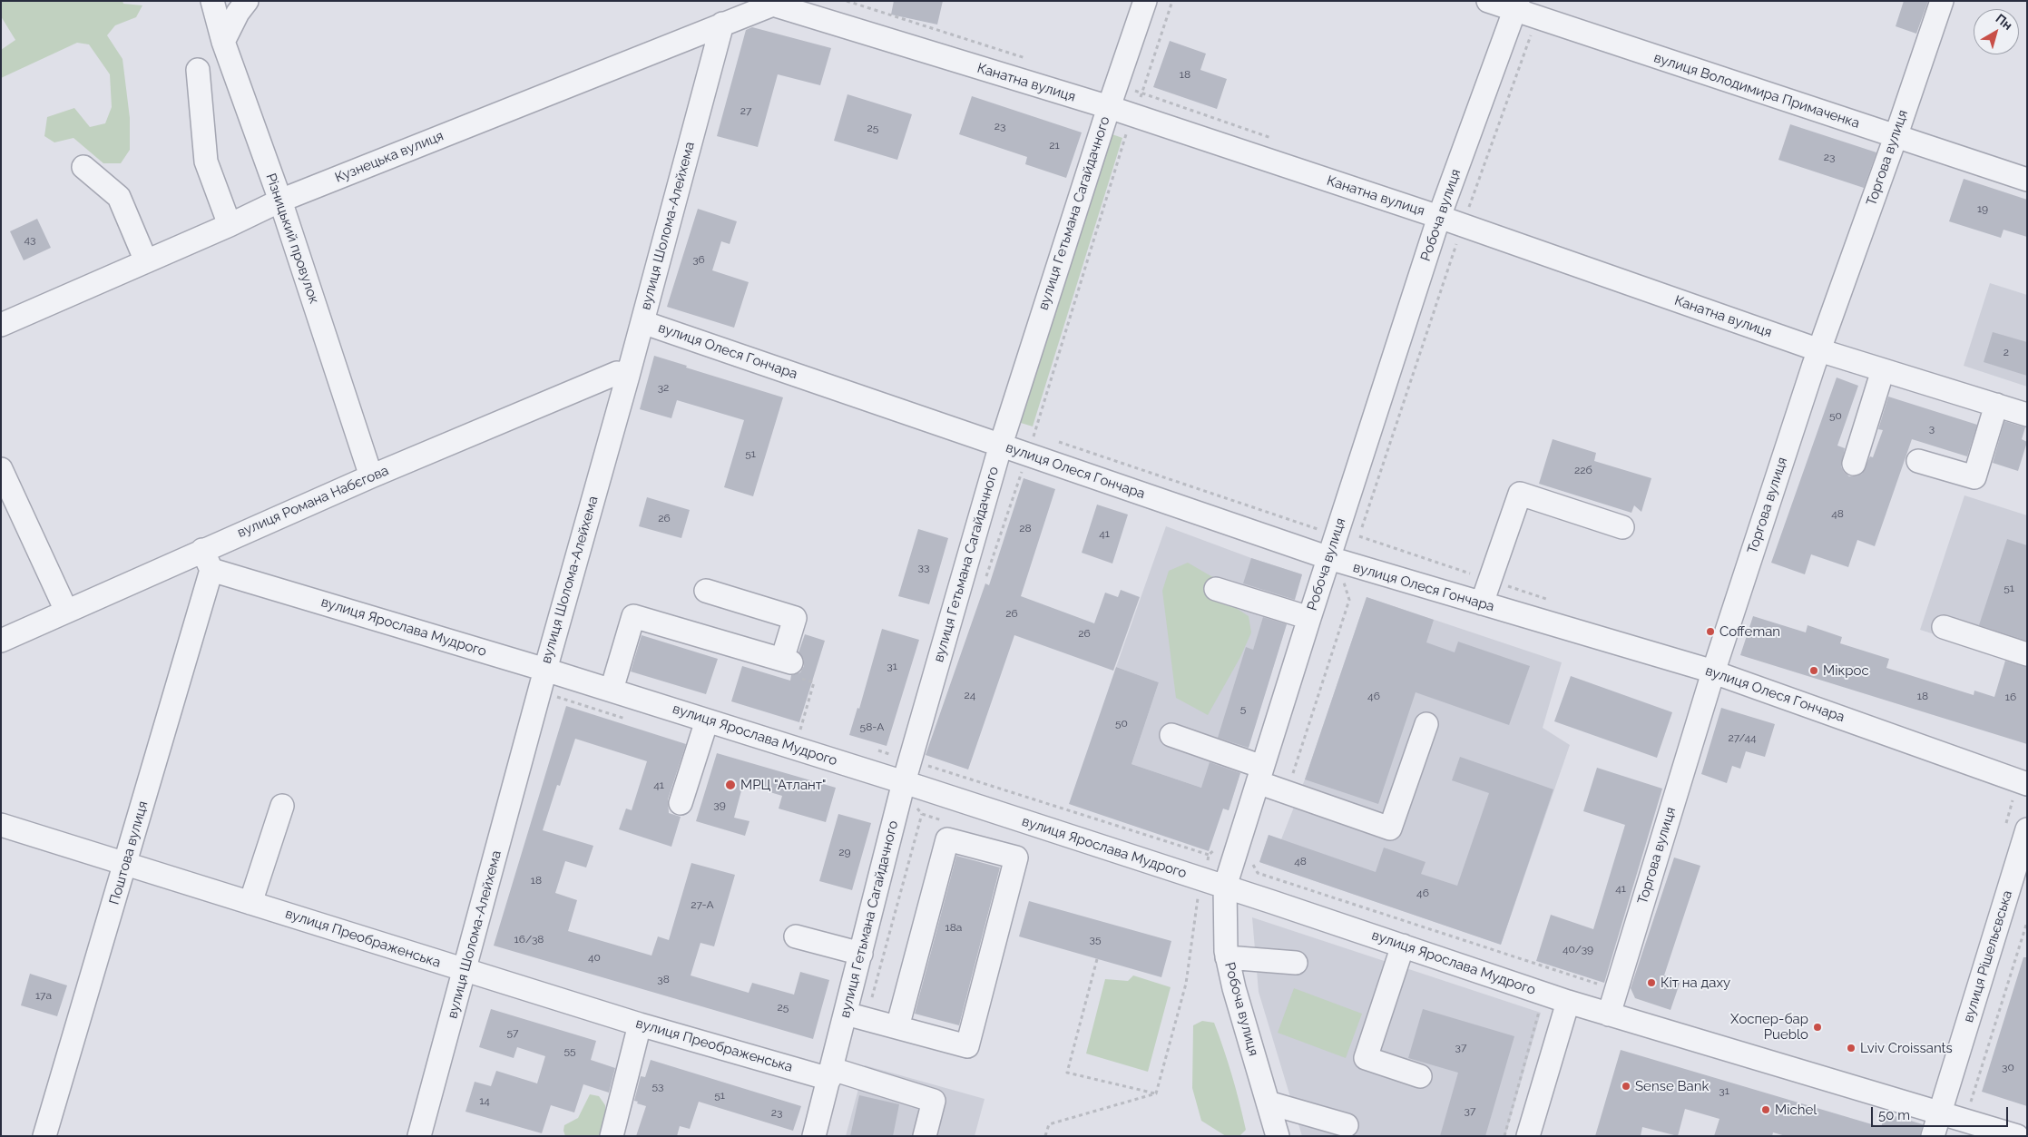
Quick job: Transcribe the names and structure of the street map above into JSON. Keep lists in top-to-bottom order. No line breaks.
{"streets":{"street":["Канатна вулиця","вулиця Володимира Примаченка","Кузнецька вулиця","Торгова вулиця","вулиця Гетьмана Сагайдачного","Робоча вулиця","вулиця Шолома-Алейхема","Різницький провулок","вулиця Олеся Гончара","вулиця Романа Набєгова","вулиця Ярослава Мудрого","Поштова вулиця","вулиця Преображенська","вулиця Рішельєвська"]},"crossings":[["Канатна вулиця","Кузнецька вулиця"],["Канатна вулиця","Торгова вулиця"],["Канатна вулиця","вулиця Гетьмана Сагайдачного"],["Канатна вулиця","Робоча вулиця"],["вулиця Володимира Примаченка","Торгова вулиця"],["вулиця Володимира Примаченка","Робоча вулиця"],["Кузнецька вулиця","вулиця Шолома-Алейхема"],["Кузнецька вулиця","Різницький провулок"],["Торгова вулиця","вулиця Олеся Гончара"],["Торгова вулиця","вулиця Ярослава Мудрого"],["вулиця Гетьмана Сагайдачного","вулиця Олеся Гончара"],["вулиця Гетьмана Сагайдачного","вулиця Ярослава Мудрого"],["вулиця Гетьмана Сагайдачного","вулиця Преображенська"],["Робоча вулиця","вулиця Олеся Гончара"],["Робоча вулиця","вулиця Ярослава Мудрого"],["вулиця Шолома-Алейхема","вулиця Олеся Гончара"],["вулиця Шолома-Алейхема","вулиця Романа Набєгова"],["вулиця Шолома-Алейхема","вулиця Ярослава Мудрого"],["вулиця Шолома-Алейхема","вулиця Преображенська"],["Різницький провулок","вулиця Романа Набєгова"],["вулиця Ярослава Мудрого","Поштова вулиця"],["вулиця Ярослава Мудрого","вулиця Рішельєвська"],["Поштова вулиця","вулиця Преображенська"]],"places":["Coffeman","Мікрос","МРЦ \"Атлант\"","Кіт на даху","Хоспер-бар Pueblo","Lviv Croissants","Sense Bank","Michel"],"house_numbers":["18","27","23","25","21","23","19","43","36","2","32","50","3","51","22б","48","26","28","41","33","51","26","26","31","24","46","18","16","5","50","58-А","27/44","41","39","29","48","18","41","46","27-А","18а","16/38","35","40/39","40","38","17а","25","57","37","55","30","53","31","51","14","37","23"],"scale_bar":"50 m","north":"top right"}
